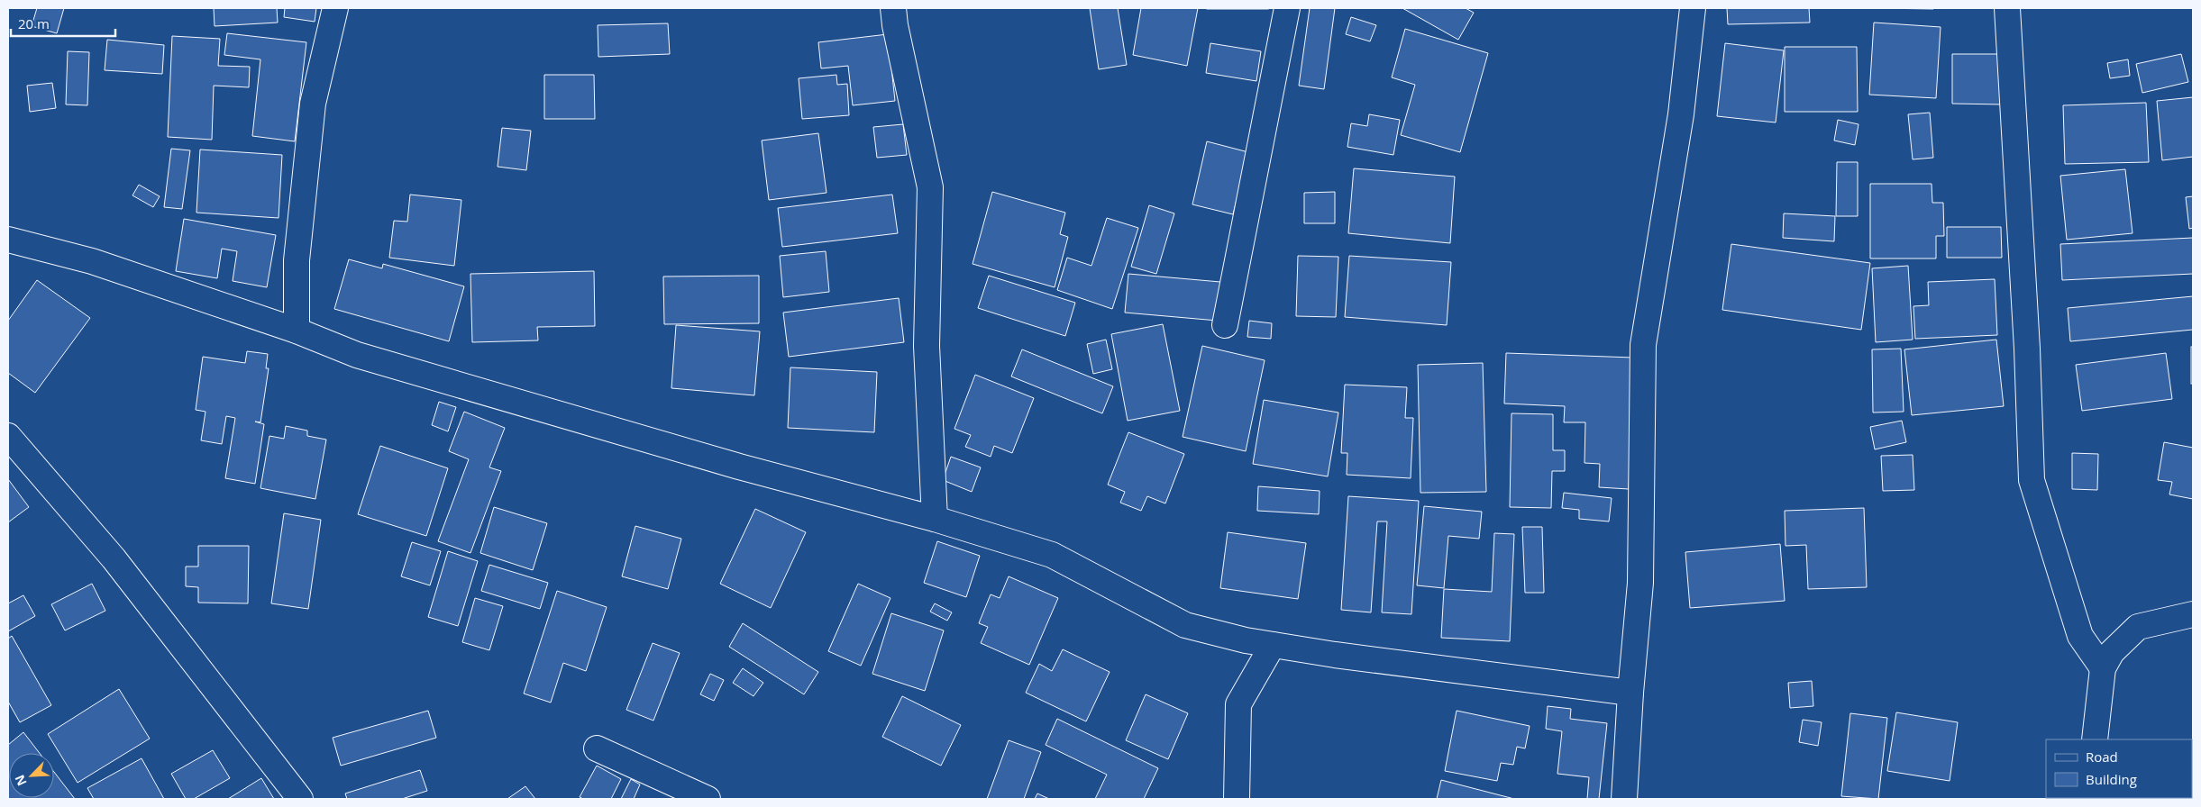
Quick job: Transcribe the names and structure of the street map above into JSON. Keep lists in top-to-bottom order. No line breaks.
{"legend":["Road","Building"],"scale_bar":"20 m","north":"bottom left"}
